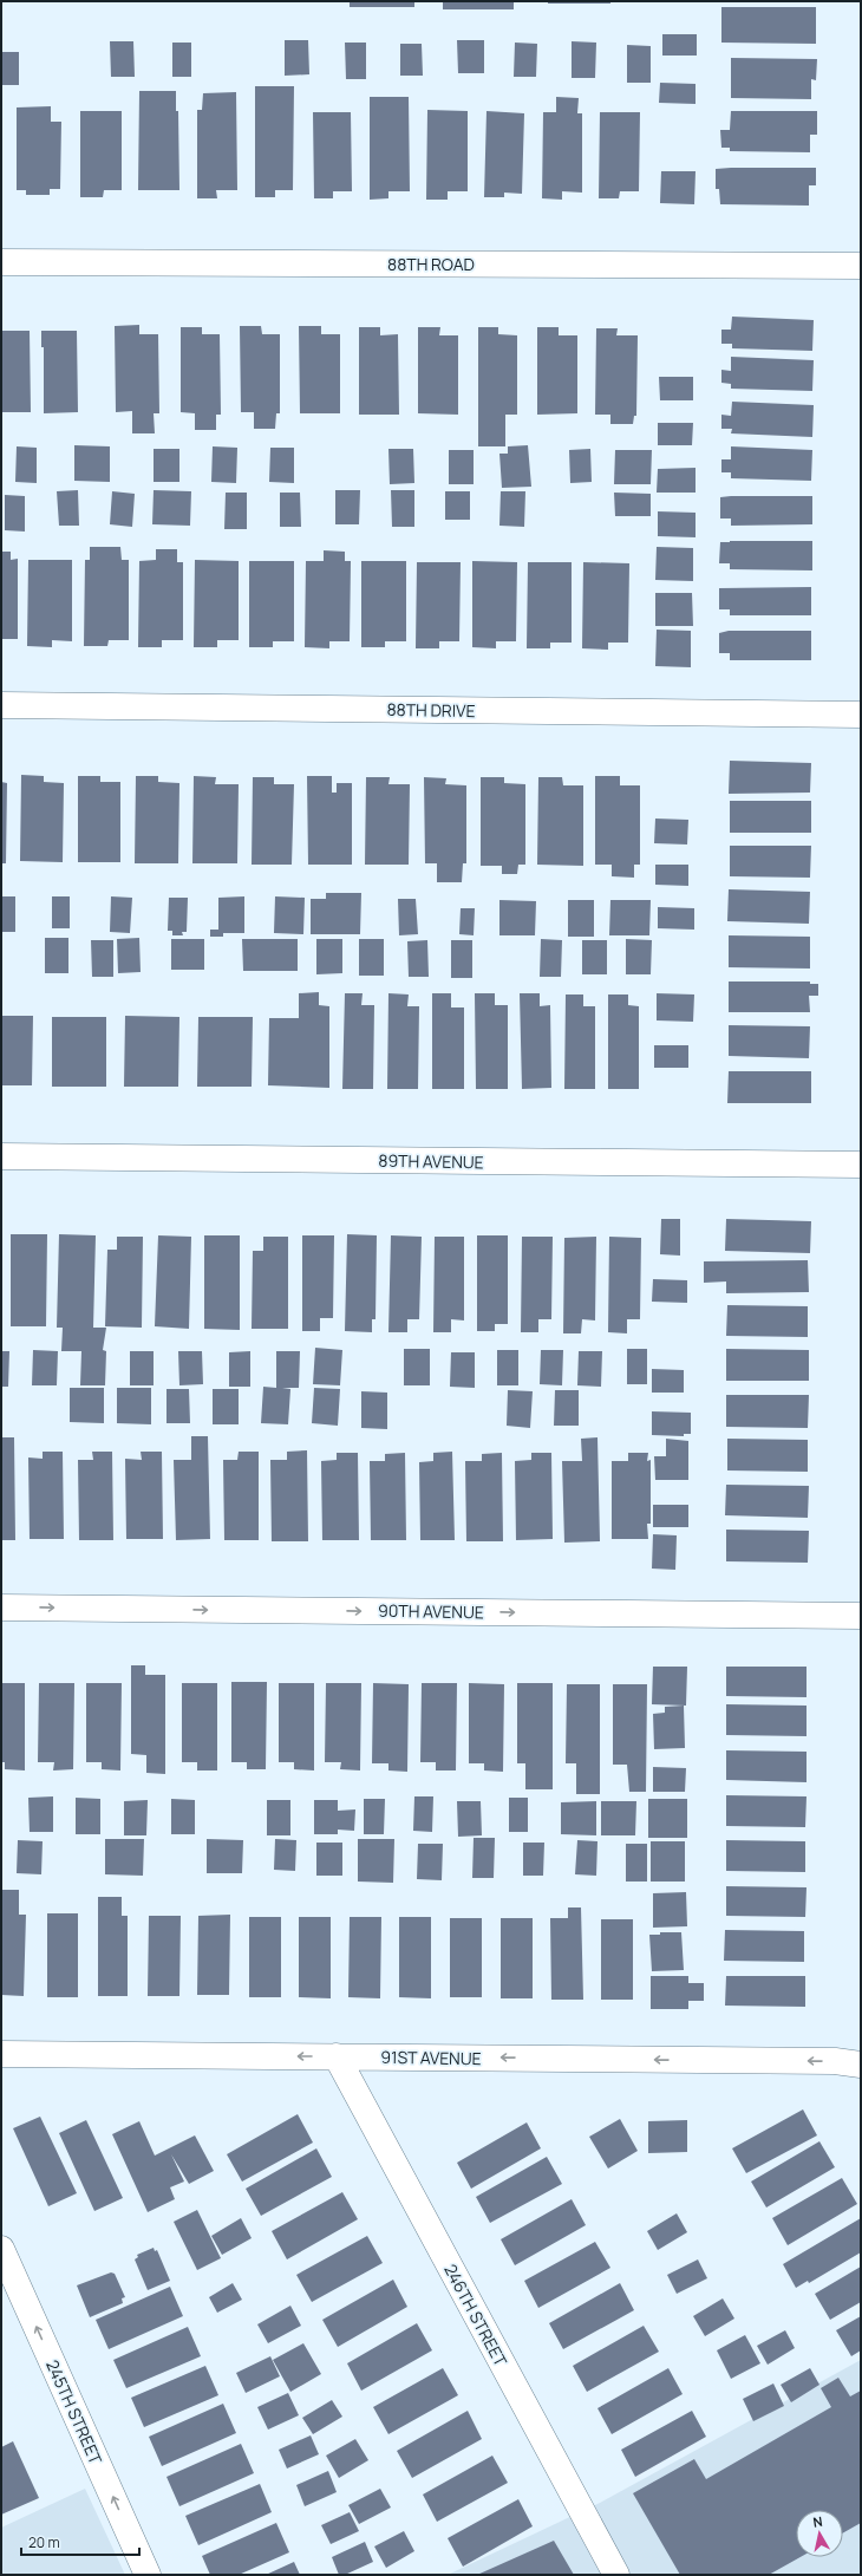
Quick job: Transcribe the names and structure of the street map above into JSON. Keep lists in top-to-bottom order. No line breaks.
{"streets":{"street":["88TH ROAD","88TH DRIVE","89TH AVENUE","90TH AVENUE","91ST AVENUE","246TH STREET","245TH STREET"]},"crossings":[["91ST AVENUE","246TH STREET"]],"one_way":["90TH AVENUE","91ST AVENUE","245TH STREET"],"scale_bar":"20 m","north":"top"}
